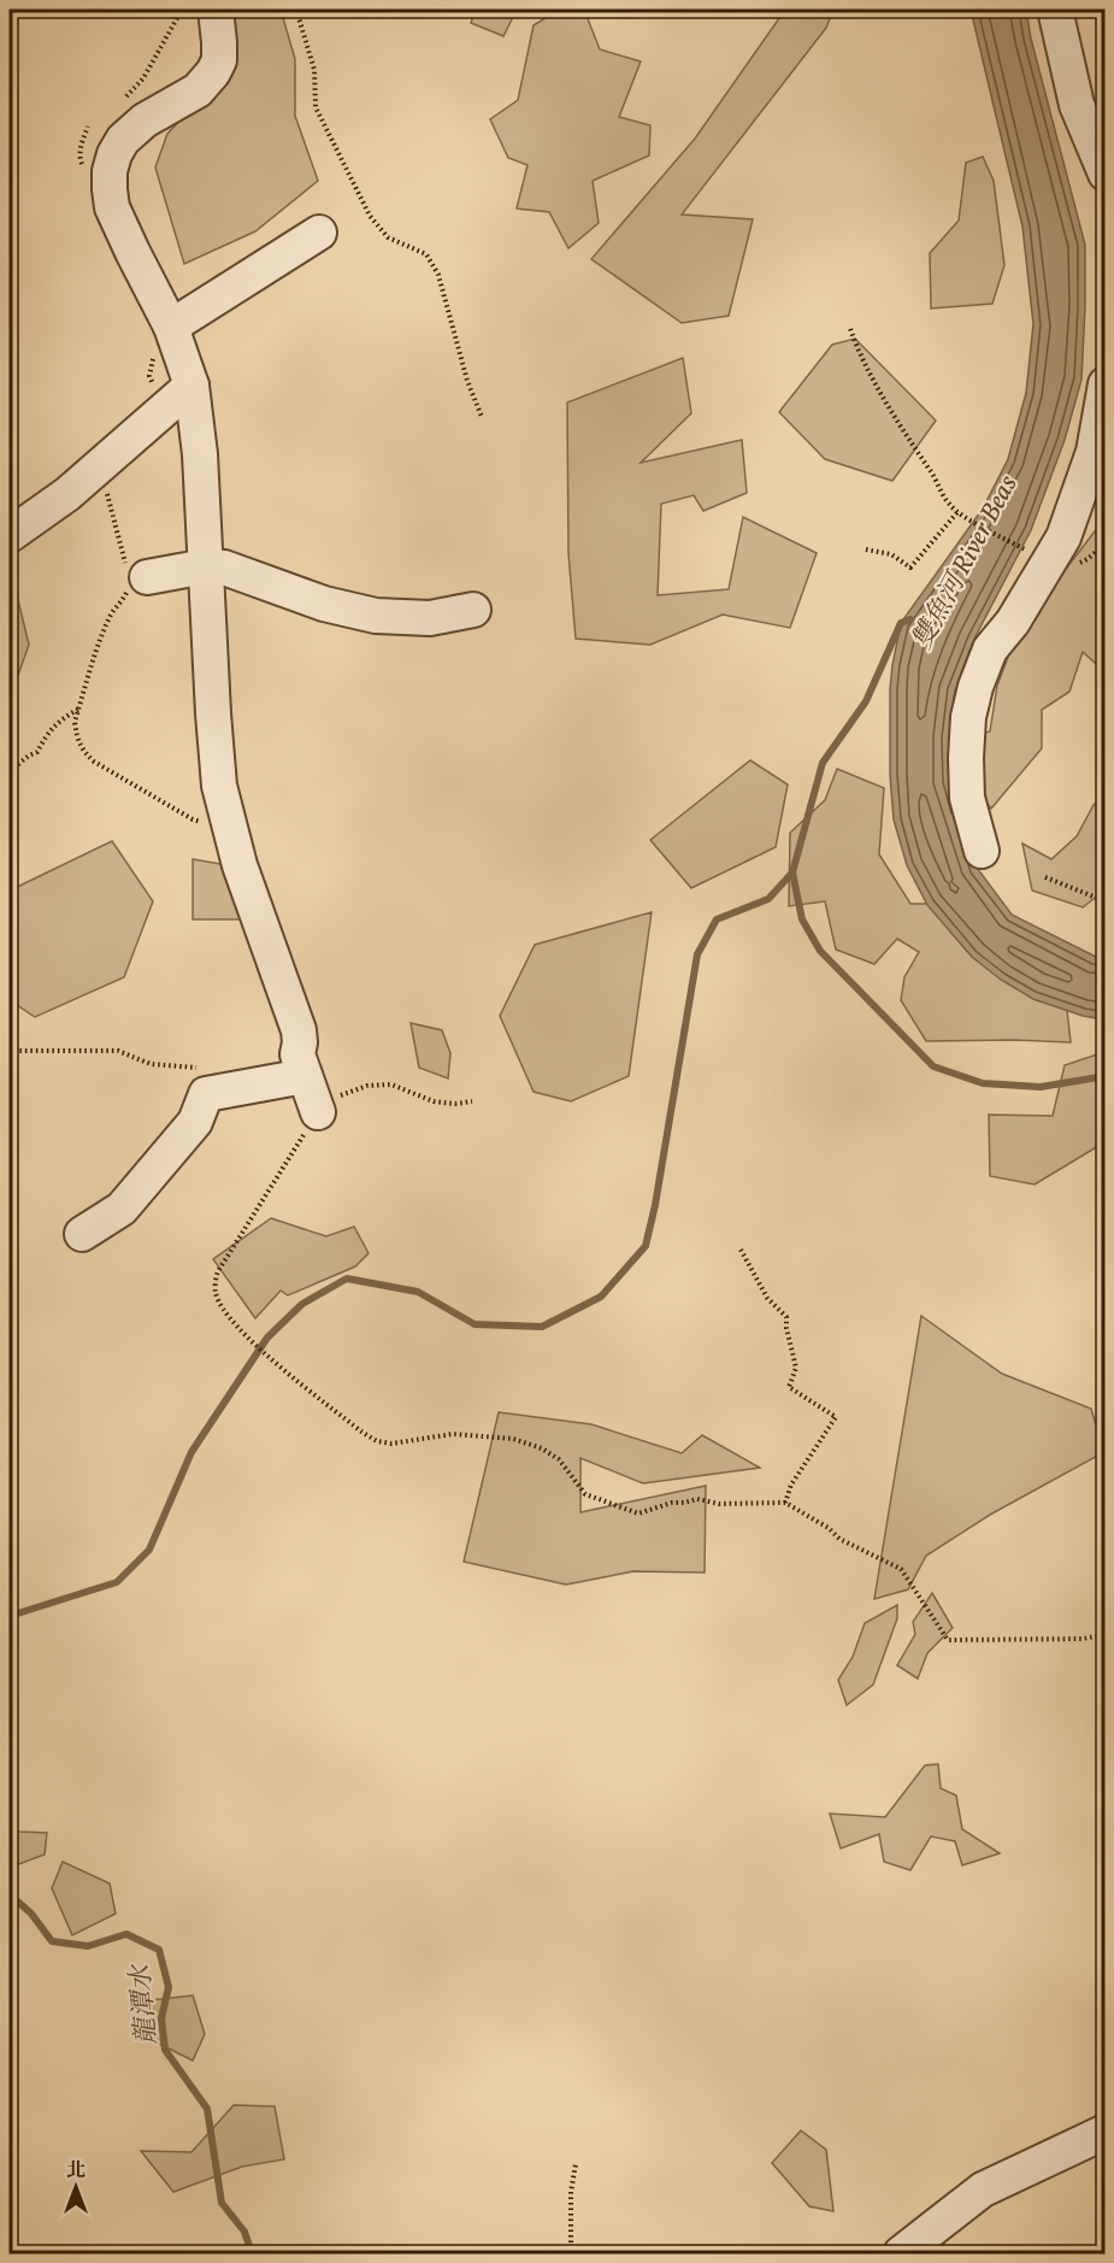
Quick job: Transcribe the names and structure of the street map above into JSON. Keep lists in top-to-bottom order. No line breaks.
{"water":["雙魚河 River Beas","龍潭水"],"north":"top"}
